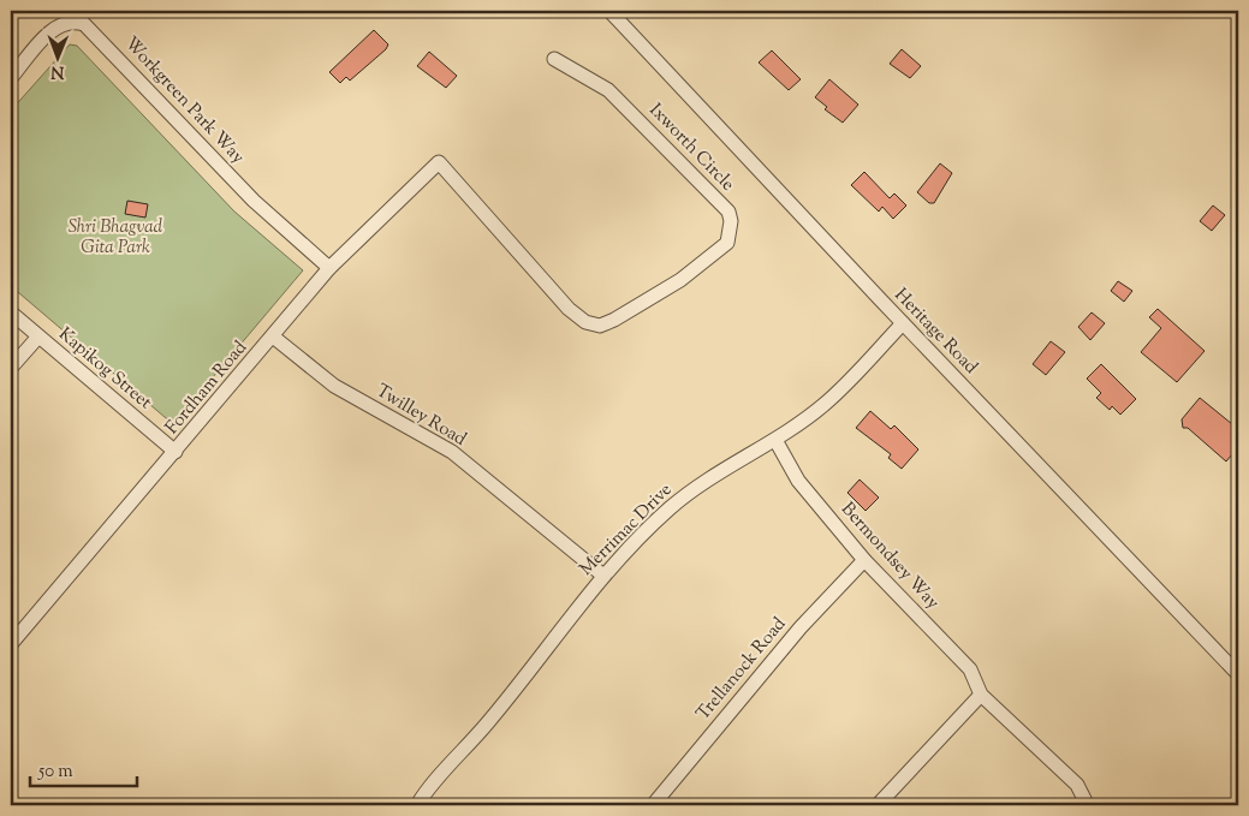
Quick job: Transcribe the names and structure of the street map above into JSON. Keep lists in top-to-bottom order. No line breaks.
{"streets":{"street":["Workgreen Park Way","Ixworth Circle","Heritage Road","Kapikog Street","Fordham Road","Twilley Road","Merrimac Drive","Bermondsey Way","Trellanock Road"]},"crossings":[["Workgreen Park Way","Fordham Road"],["Ixworth Circle","Fordham Road"],["Heritage Road","Merrimac Drive"],["Kapikog Street","Fordham Road"],["Fordham Road","Twilley Road"],["Twilley Road","Merrimac Drive"],["Merrimac Drive","Bermondsey Way"],["Bermondsey Way","Trellanock Road"]],"parks":["Shri Bhagvad Gita Park"],"scale_bar":"50 m","north":"bottom"}
